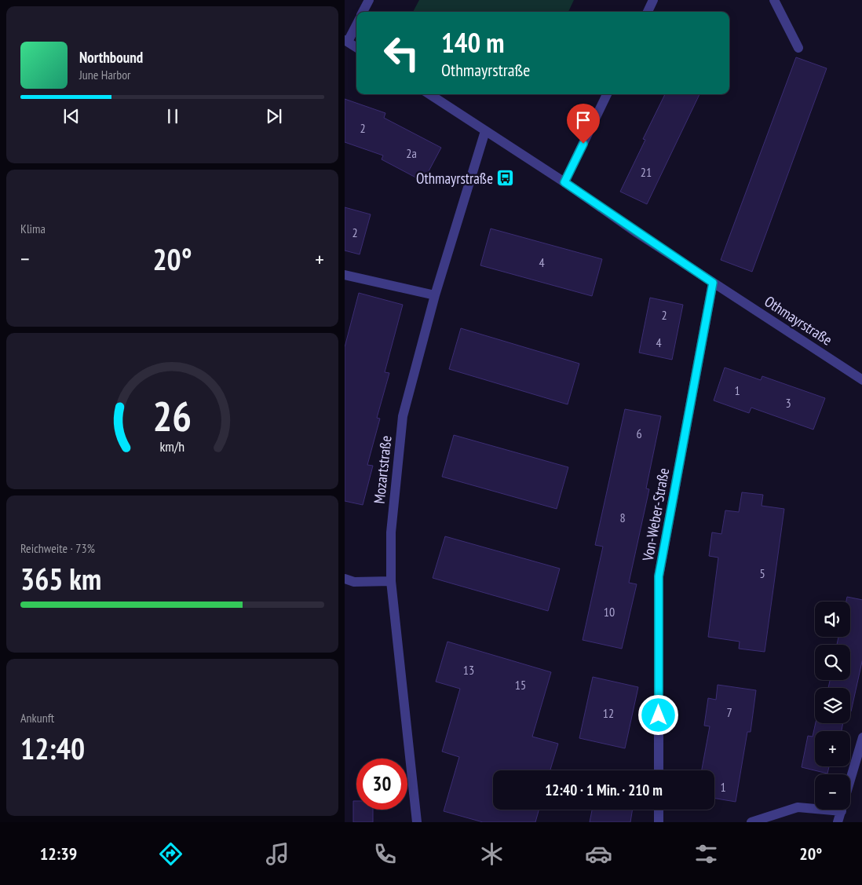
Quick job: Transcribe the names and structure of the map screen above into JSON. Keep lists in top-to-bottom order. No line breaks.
{"streets":{"street":["Othmayrstraße","Mozartstraße","Von-Weber-Straße"]},"crossings":[["Othmayrstraße","Mozartstraße"],["Othmayrstraße","Von-Weber-Straße"]],"places":{"bus stop":["Othmayrstraße"]},"house_numbers":["2","2a","21","2","4","2","4","1","3","6","8","5","10","13","15","7","12","1"],"page":{"turn":["140 m","Othmayrstraße"],"song":["Northbound","June Harbor"],"tile":["Klima",["Reichweite · 73%","365 km"],["Ankunft","12:40"]],"heat":["−","20°","+"],"map_buttons":["+","−"],"limit":"30","trip":"12:40 · 1 Min. · 210 m","tabs":["12:39","20°"],"gauge":["26","km/h"]}}
